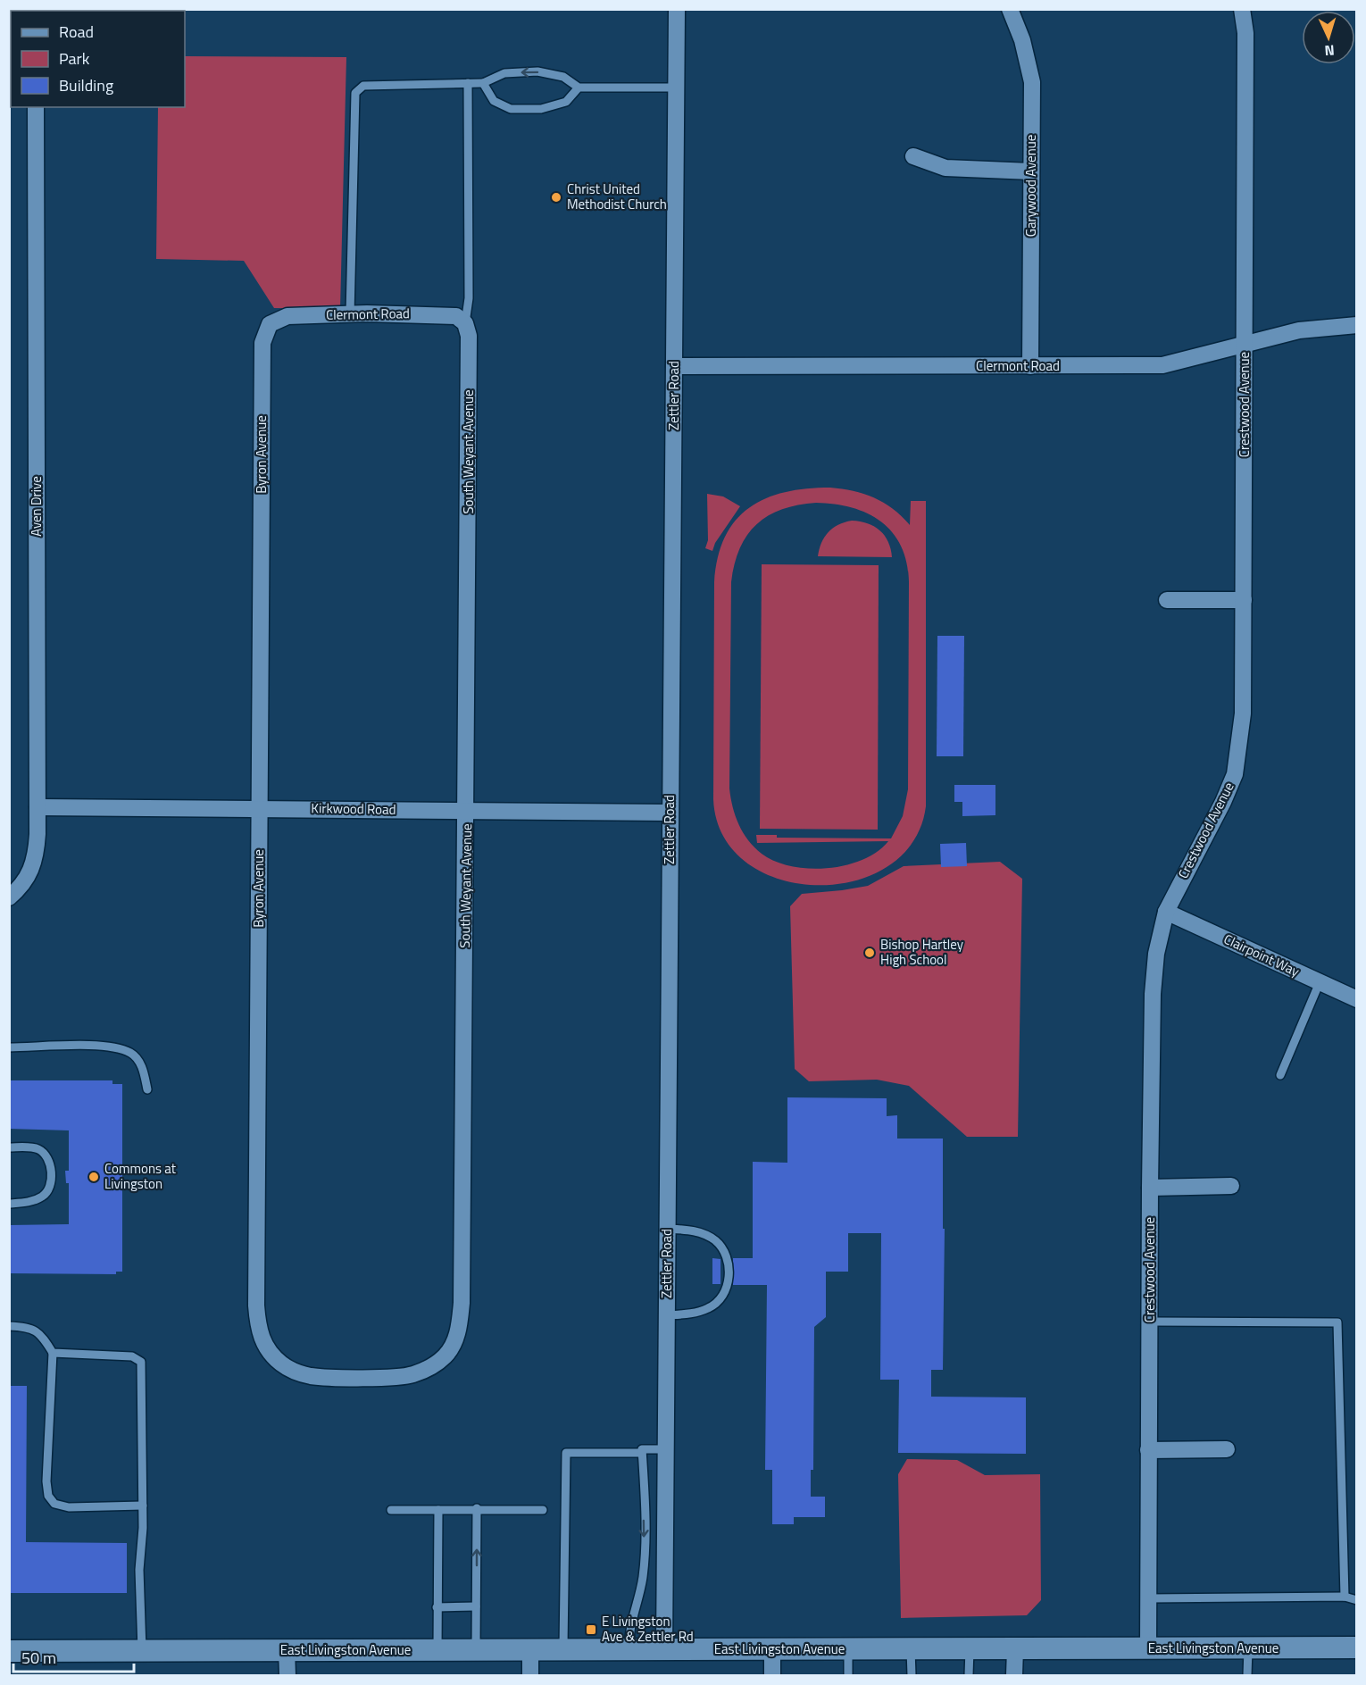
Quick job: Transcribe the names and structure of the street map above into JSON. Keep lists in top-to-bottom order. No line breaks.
{"streets":{"main road":["East Livingston Avenue"],"street":["Garywood Avenue","Clermont Road","Zettler Road","Crestwood Avenue","South Weyant Avenue","Byron Avenue","Aven Drive","Kirkwood Road","Clairpoint Way"]},"crossings":[["Garywood Avenue","Clermont Road"],["Clermont Road","Zettler Road"],["Clermont Road","Crestwood Avenue"],["Clermont Road","South Weyant Avenue"],["Clermont Road","Byron Avenue"],["Zettler Road","Kirkwood Road"],["Zettler Road","East Livingston Avenue"],["Crestwood Avenue","Clairpoint Way"],["Crestwood Avenue","East Livingston Avenue"],["South Weyant Avenue","Byron Avenue"],["South Weyant Avenue","Kirkwood Road"],["Byron Avenue","Kirkwood Road"],["Aven Drive","Kirkwood Road"]],"places":{"other":["Christ United Methodist Church","Bishop Hartley High School","Commons at Livingston"],"transit":["E Livingston Ave & Zettler Rd"]},"legend":["Road","Park","Building"],"scale_bar":"50 m","north":"bottom"}
